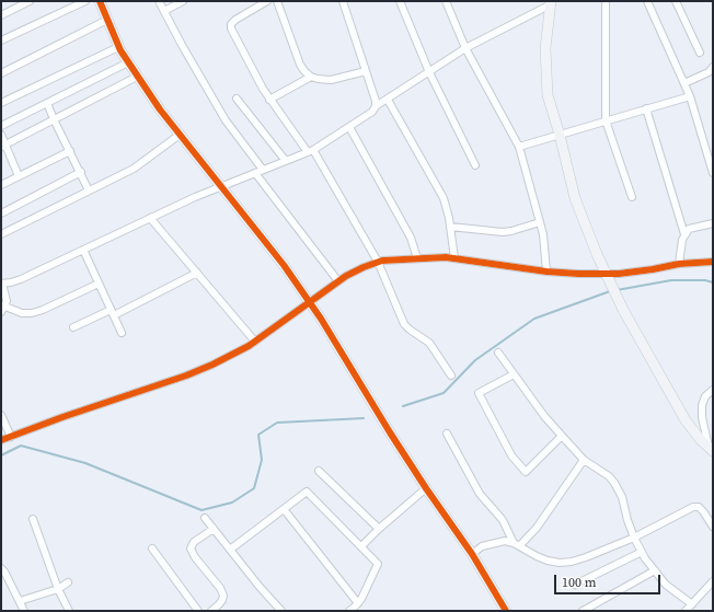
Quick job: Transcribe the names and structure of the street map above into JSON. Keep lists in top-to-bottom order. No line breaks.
{"scale_bar":"100 m"}
